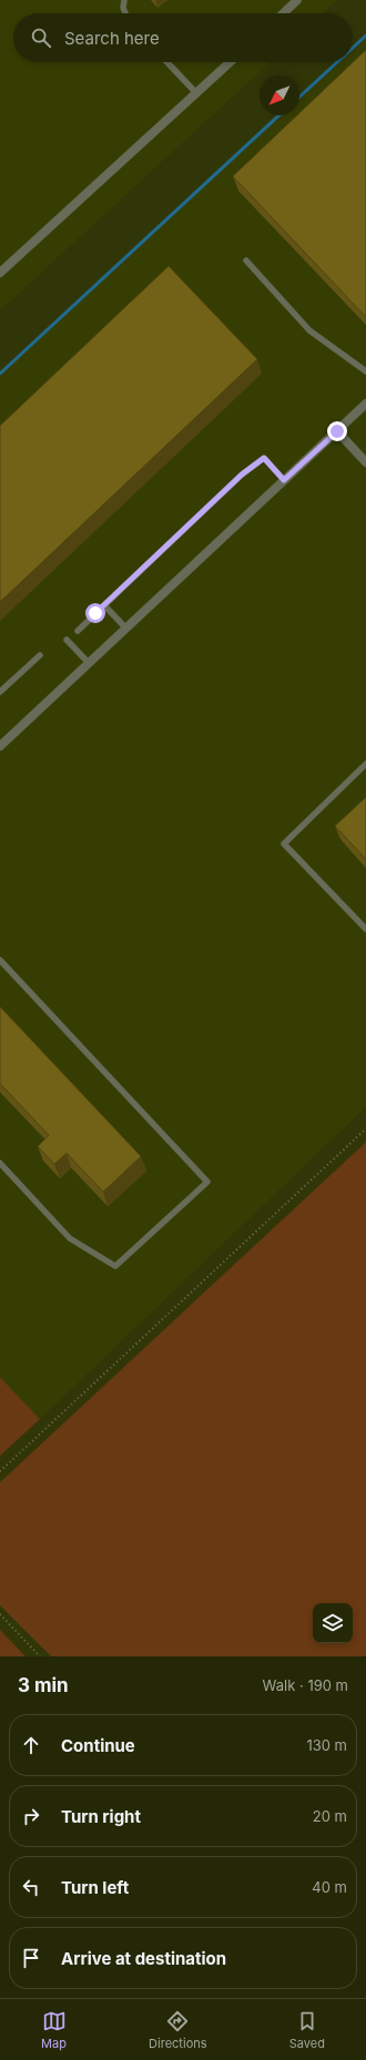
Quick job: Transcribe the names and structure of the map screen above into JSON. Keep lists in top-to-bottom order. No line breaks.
{"north":"bottom left","page":{"search":"Search here","heading":["3 min","Walk · 190 m"],"list":[["Continue","130 m"],["Turn right","20 m"],["Turn left","40 m"],"Arrive at destination"],"nav":["Map","Directions","Saved"]}}
